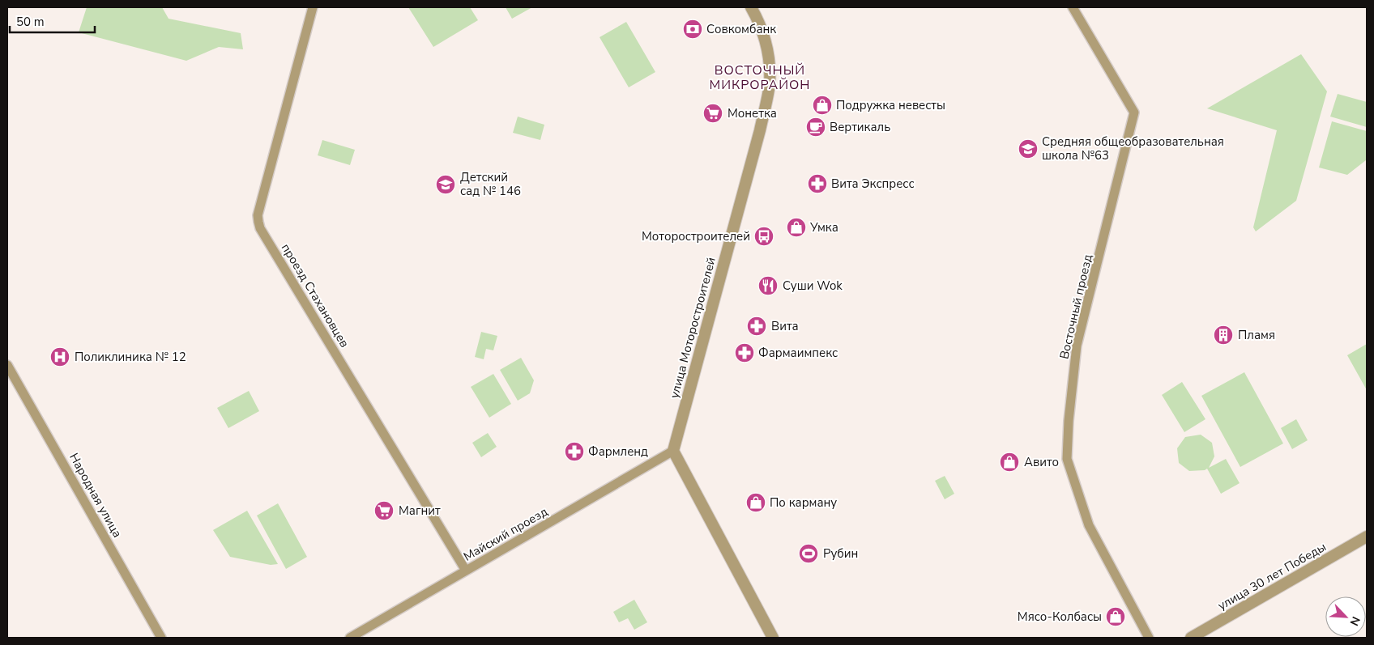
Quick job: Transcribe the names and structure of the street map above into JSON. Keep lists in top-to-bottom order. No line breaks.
{"streets":{"street":["проезд Стахановцев","Восточный проезд","улица Моторостроителей","Народная улица","Майский проезд","улица 30 лет Победы"]},"crossings":[["проезд Стахановцев","Майский проезд"],["улица Моторостроителей","Майский проезд"]],"districts":["ВОСТОЧНЫЙ МИКРОРАЙОН"],"places":{"bank":["Совкомбанк"],"shop":["Подружка невесты","Умка","Авито","По карману","Мясо-Колбасы"],"supermarket":["Монетка","Магнит"],"cafe":["Вертикаль"],"school or university":["Средняя общеобразовательная школа №63","Детский сад № 146"],"pharmacy":["Вита Экспресс","Вита","Фармаимпекс","Фармленд"],"bus stop":["Моторостроителей"],"restaurant":["Суши Wok"],"building":["Пламя"],"hospital":["Поликлиника № 12"],"sports":["Рубин"]},"scale_bar":"50 m","north":"bottom right"}
